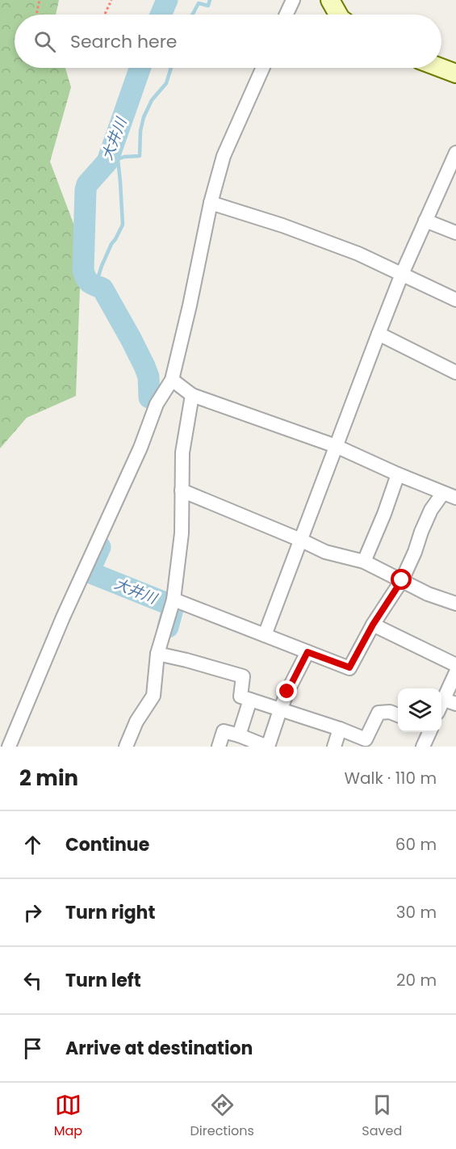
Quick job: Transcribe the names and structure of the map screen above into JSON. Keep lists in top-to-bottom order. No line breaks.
{"water":["大井川"],"page":{"search":"Search here","heading":["2 min","Walk · 110 m"],"list":[["Continue","60 m"],["Turn right","30 m"],["Turn left","20 m"],"Arrive at destination"],"nav":["Map","Directions","Saved"]}}
